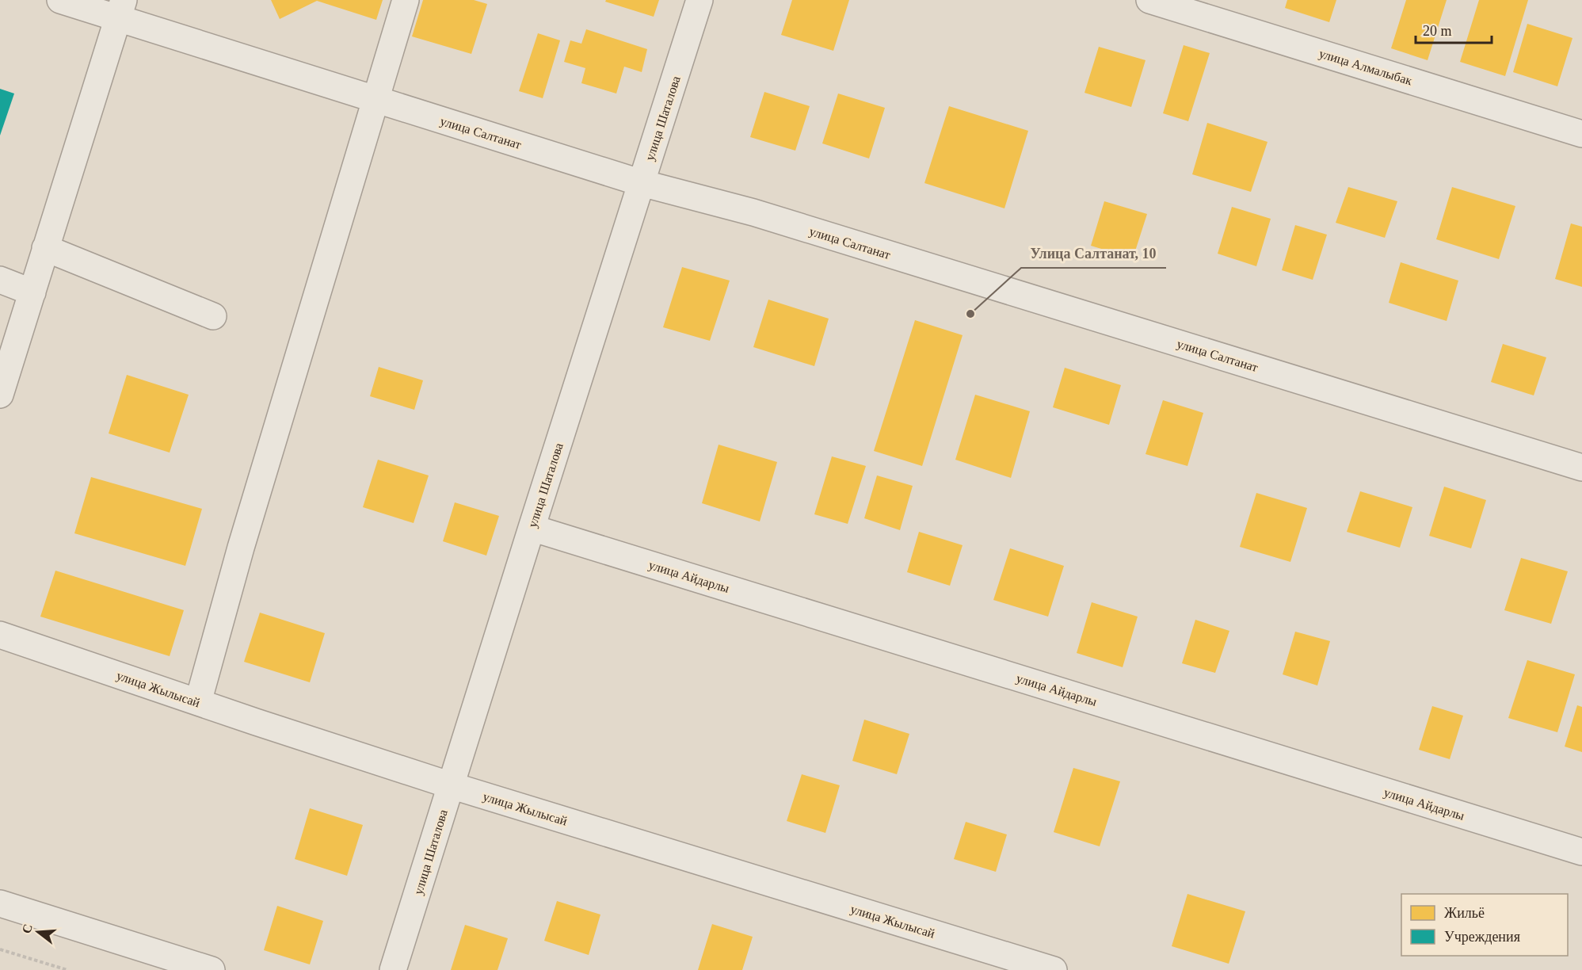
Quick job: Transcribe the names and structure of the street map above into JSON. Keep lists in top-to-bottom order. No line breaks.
{"streets":{"street":["улица Алмалыбак","улица Шаталова","улица Салтанат","улица Айдарлы","улица Жылысай"]},"crossings":[["улица Шаталова","улица Салтанат"],["улица Шаталова","улица Айдарлы"],["улица Шаталова","улица Жылысай"]],"places":["Улица Салтанат, 10"],"legend":["Жильё","Учреждения"],"scale_bar":"20 m","north":"left"}
